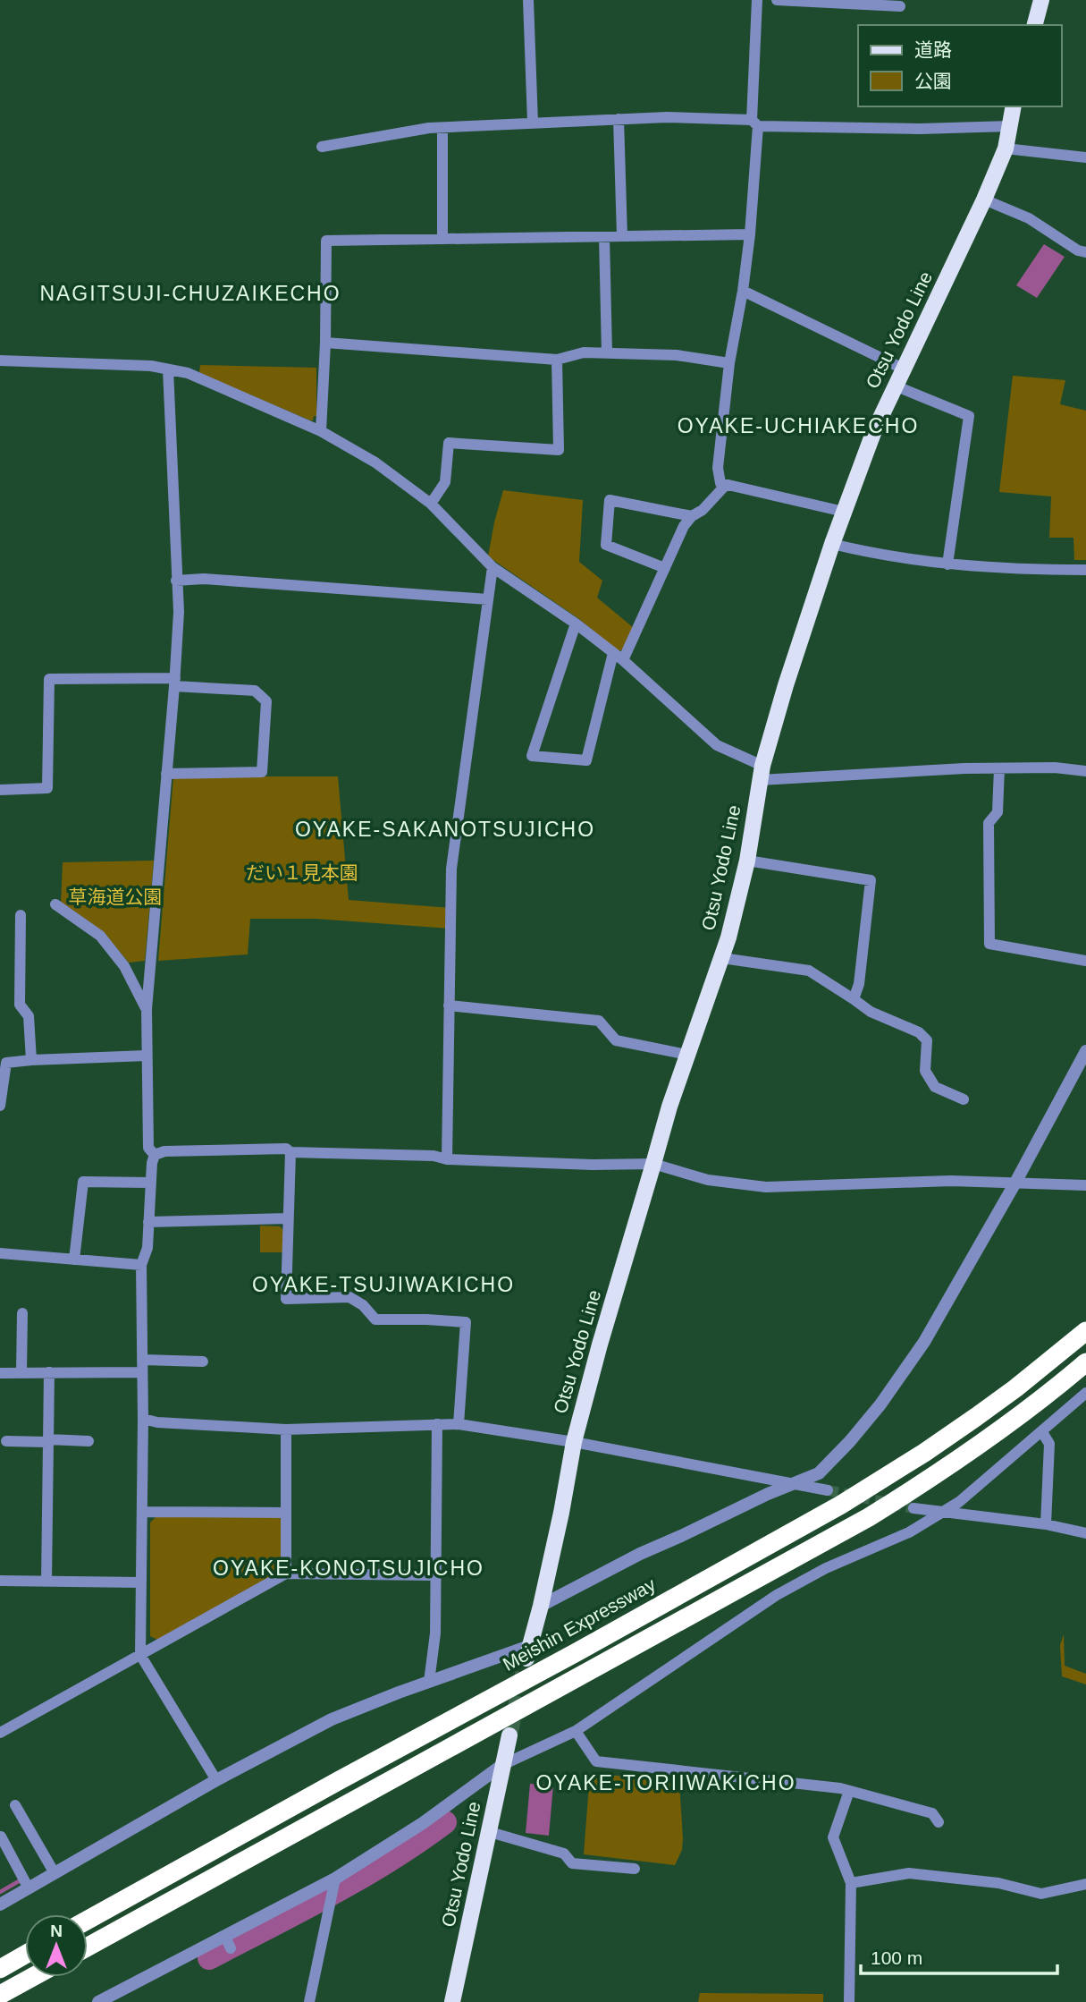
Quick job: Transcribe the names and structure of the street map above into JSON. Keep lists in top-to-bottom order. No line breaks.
{"streets":{"highway":["Meishin Expressway"],"main road":["Otsu Yodo Line"]},"districts":["NAGITSUJI-CHUZAIKECHO","OYAKE-UCHIAKECHO","OYAKE-SAKANOTSUJICHO","OYAKE-TSUJIWAKICHO","OYAKE-KONOTSUJICHO","OYAKE-TORIIWAKICHO"],"parks":["だい１見本園","草海道公園"],"legend":["道路","公園"],"scale_bar":"100 m","north":"top"}
